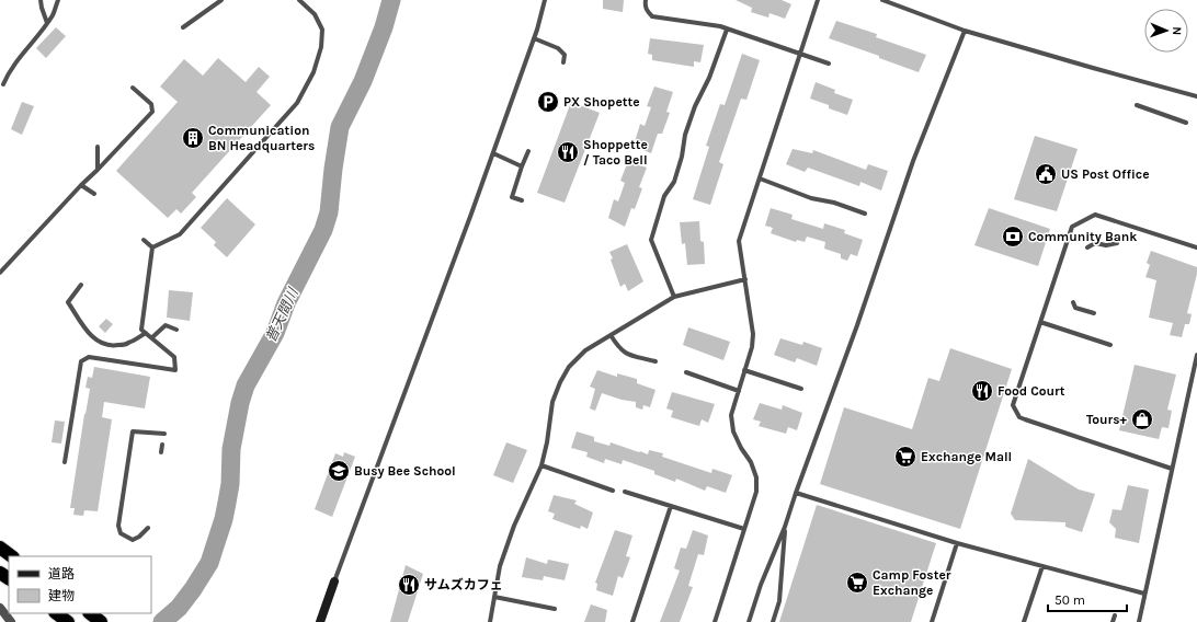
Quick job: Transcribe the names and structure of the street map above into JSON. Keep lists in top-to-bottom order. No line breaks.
{"water":["普天間川"],"places":{"parking":["PX Shopette"],"building":["Communication BN Headquarters"],"restaurant":["Shoppette / Taco Bell","Food Court","サムズカフェ"],"public building":["US Post Office"],"bank":["Community Bank"],"shop":["Tours+"],"supermarket":["Exchange Mall","Camp Foster Exchange"],"school or university":["Busy Bee School"]},"legend":["道路","建物"],"scale_bar":"50 m","north":"right"}
